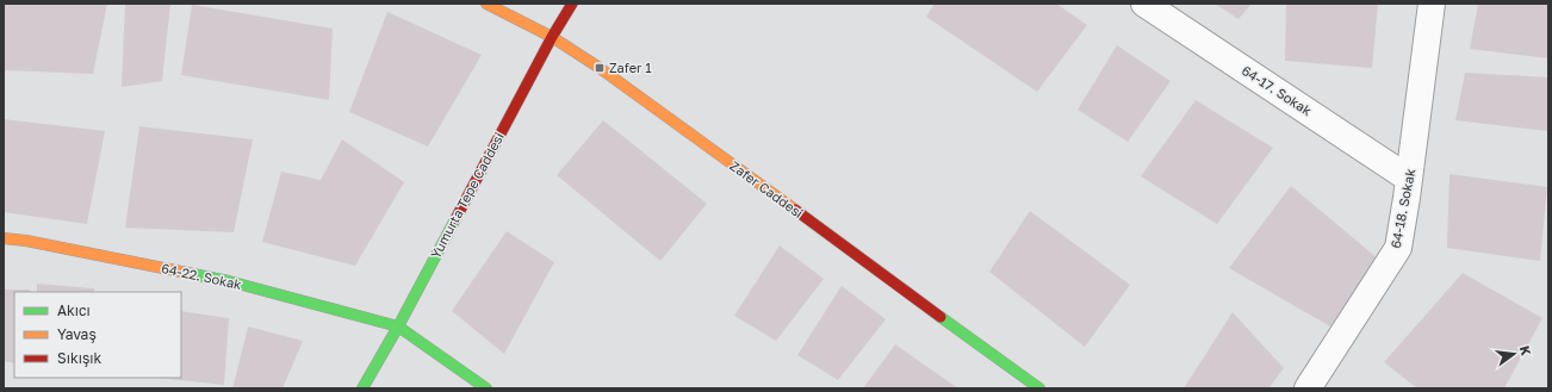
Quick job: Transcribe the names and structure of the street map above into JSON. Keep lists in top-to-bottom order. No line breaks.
{"streets":{"street":["64-17. Sokak","Zafer Caddesi","Yumurta Tepe Caddesi","64-18. Sokak","64-22. Sokak"]},"crossings":[["64-17. Sokak","64-18. Sokak"],["Zafer Caddesi","Yumurta Tepe Caddesi"],["Yumurta Tepe Caddesi","64-22. Sokak"]],"places":{"transit":["Zafer 1"]},"legend":["Akıcı","Yavaş","Sıkışık"],"north":"right"}
